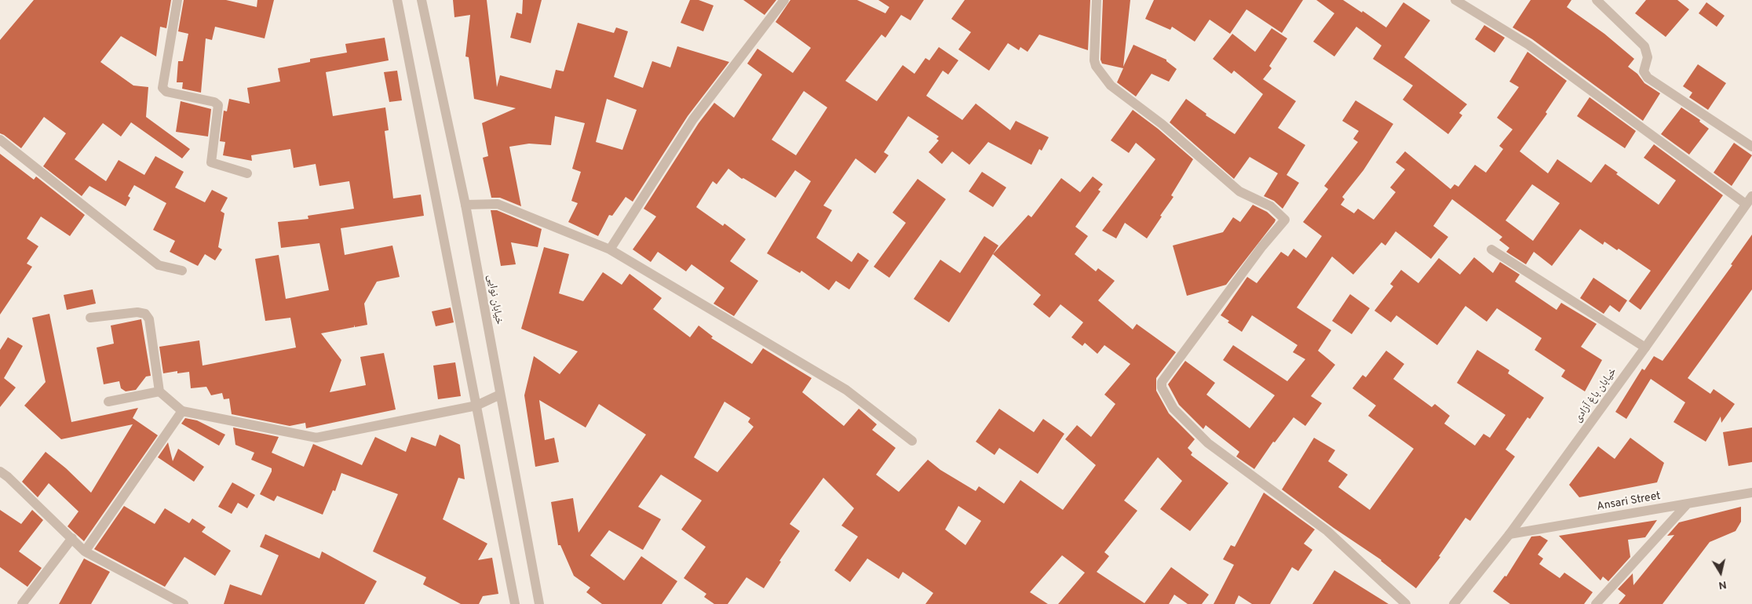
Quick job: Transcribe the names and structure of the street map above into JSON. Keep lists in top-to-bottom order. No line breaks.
{"streets":{"street":["خیابان نوایی","خیابان باغ آزادی","Ansari Street"]},"crossings":[["خیابان باغ آزادی","Ansari Street"]],"north":"bottom"}
